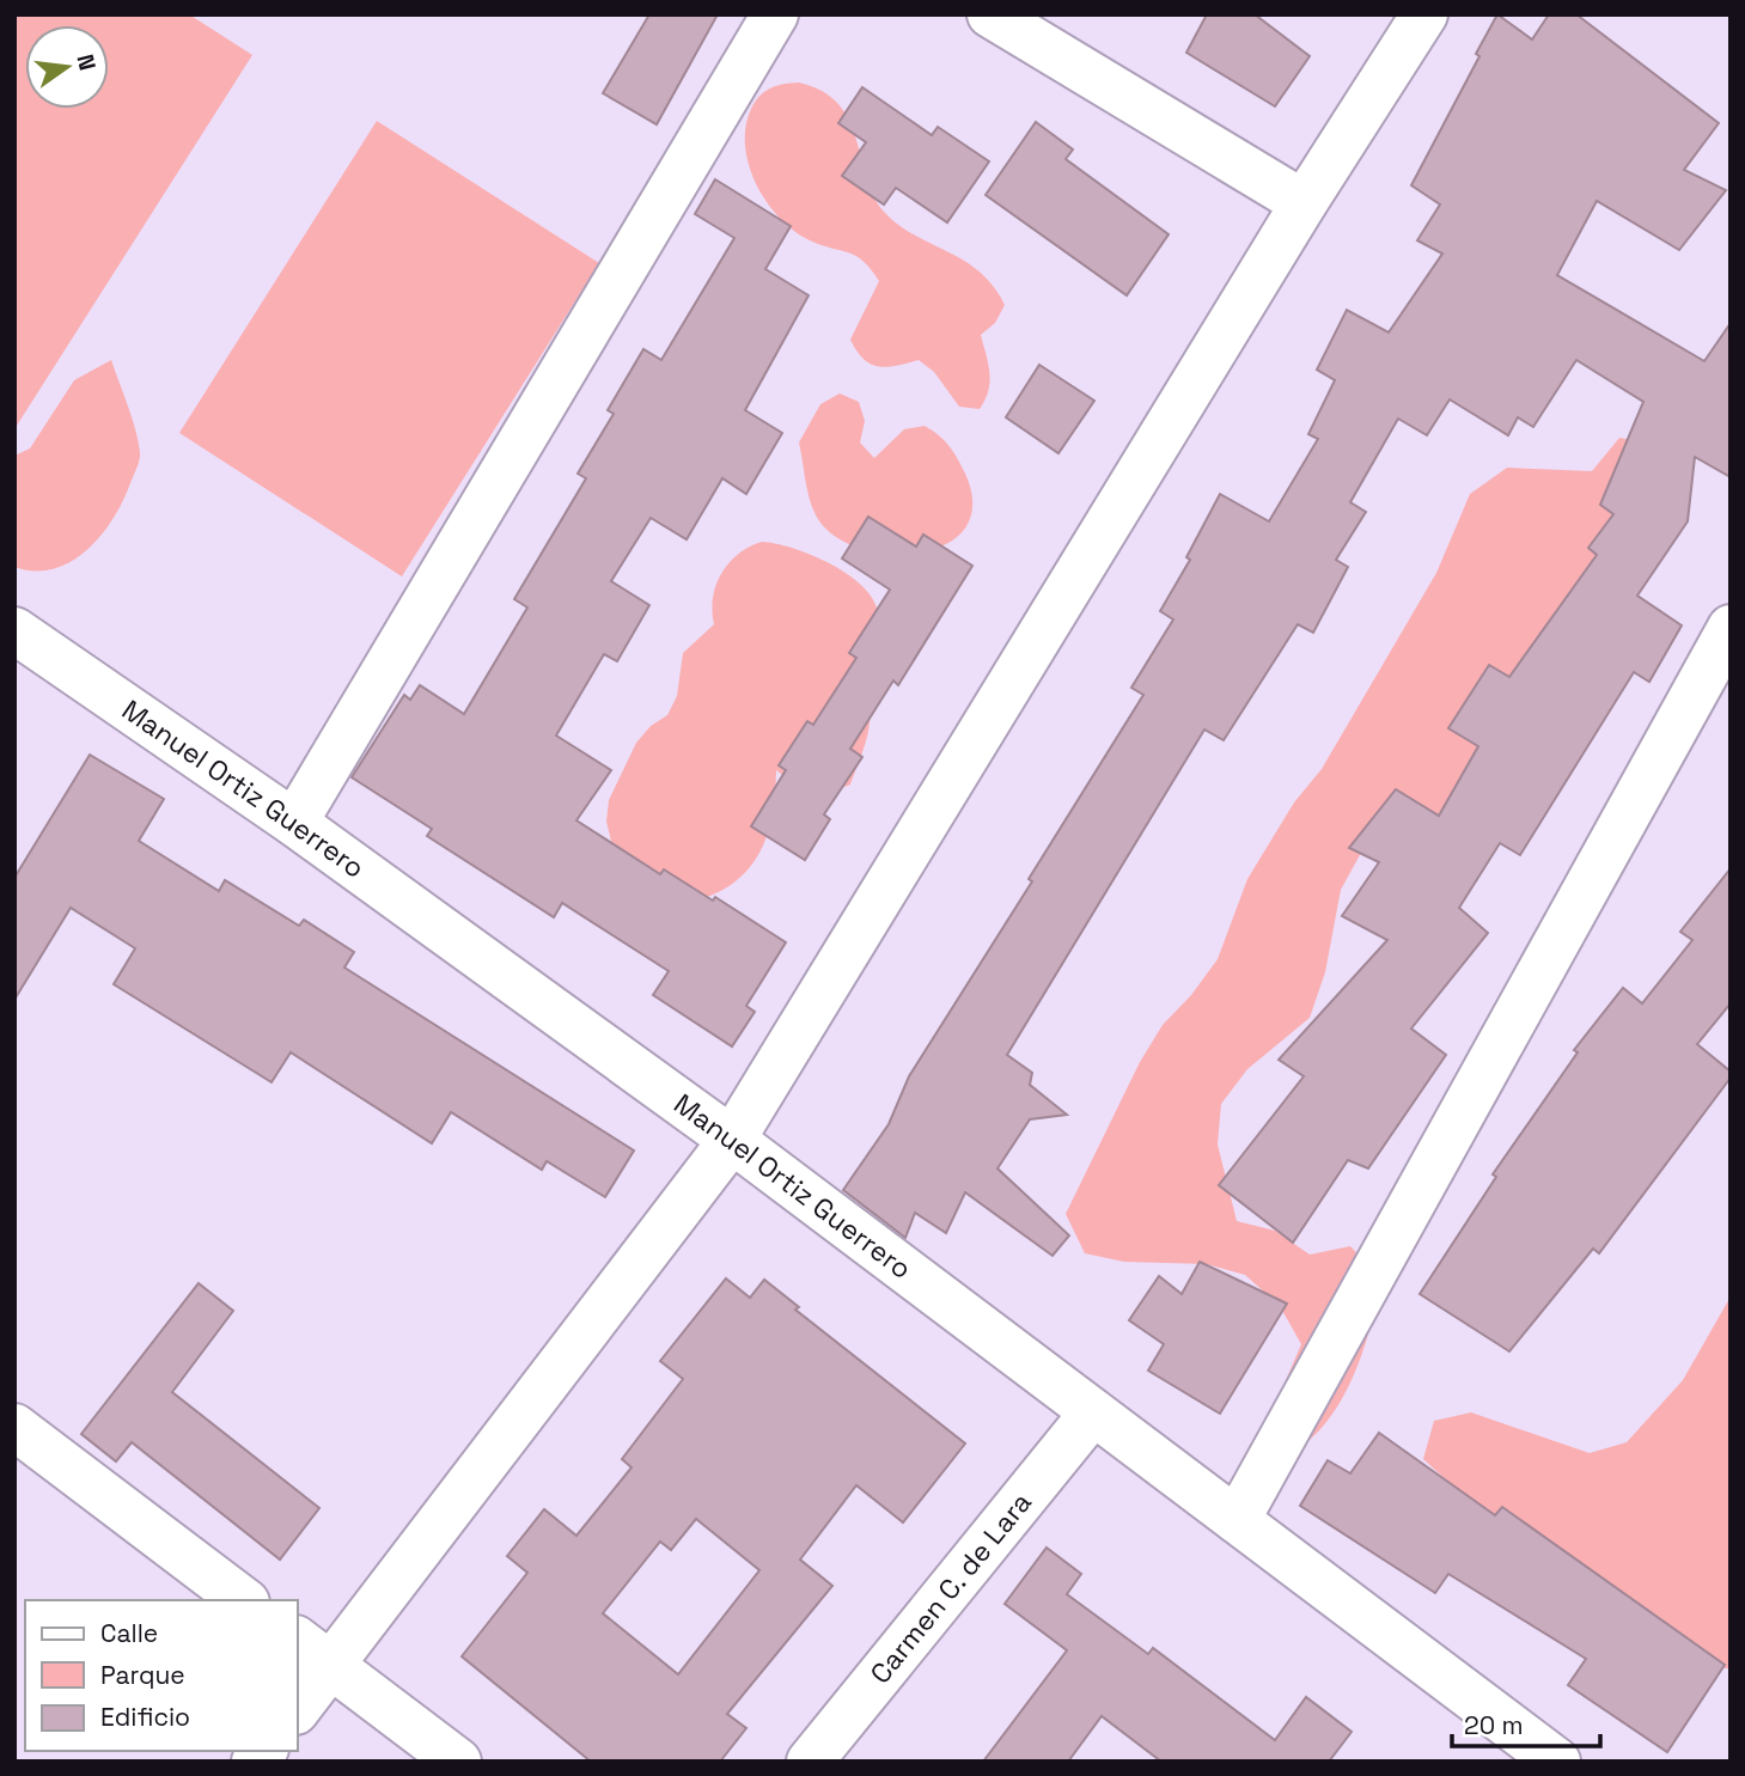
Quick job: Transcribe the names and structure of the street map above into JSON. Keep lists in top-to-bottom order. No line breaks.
{"streets":{"street":["Manuel Ortiz Guerrero","Carmen C. de Lara"]},"crossings":[["Manuel Ortiz Guerrero","Carmen C. de Lara"]],"legend":["Calle","Parque","Edificio"],"scale_bar":"20 m","north":"right"}
